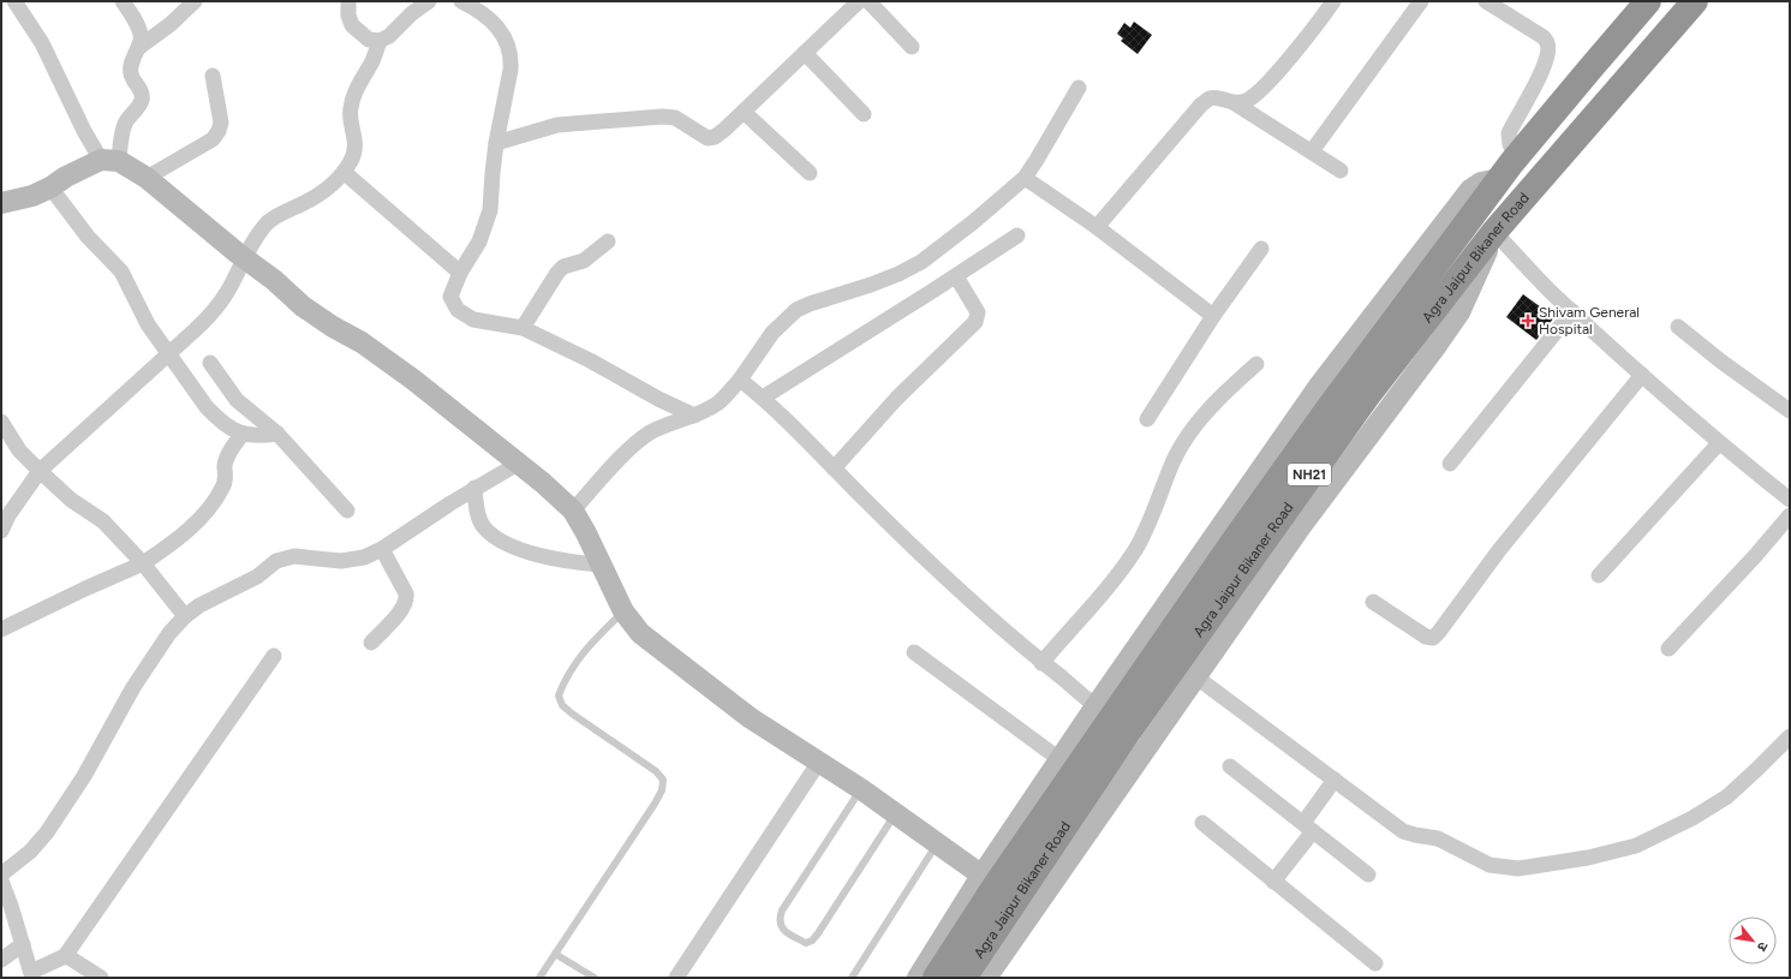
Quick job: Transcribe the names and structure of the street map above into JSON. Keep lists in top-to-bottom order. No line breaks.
{"streets":{"highway":["Agra Jaipur Bikaner Road","NH21"]},"places":{"health":["Shivam General Hospital"]},"north":"bottom right"}
